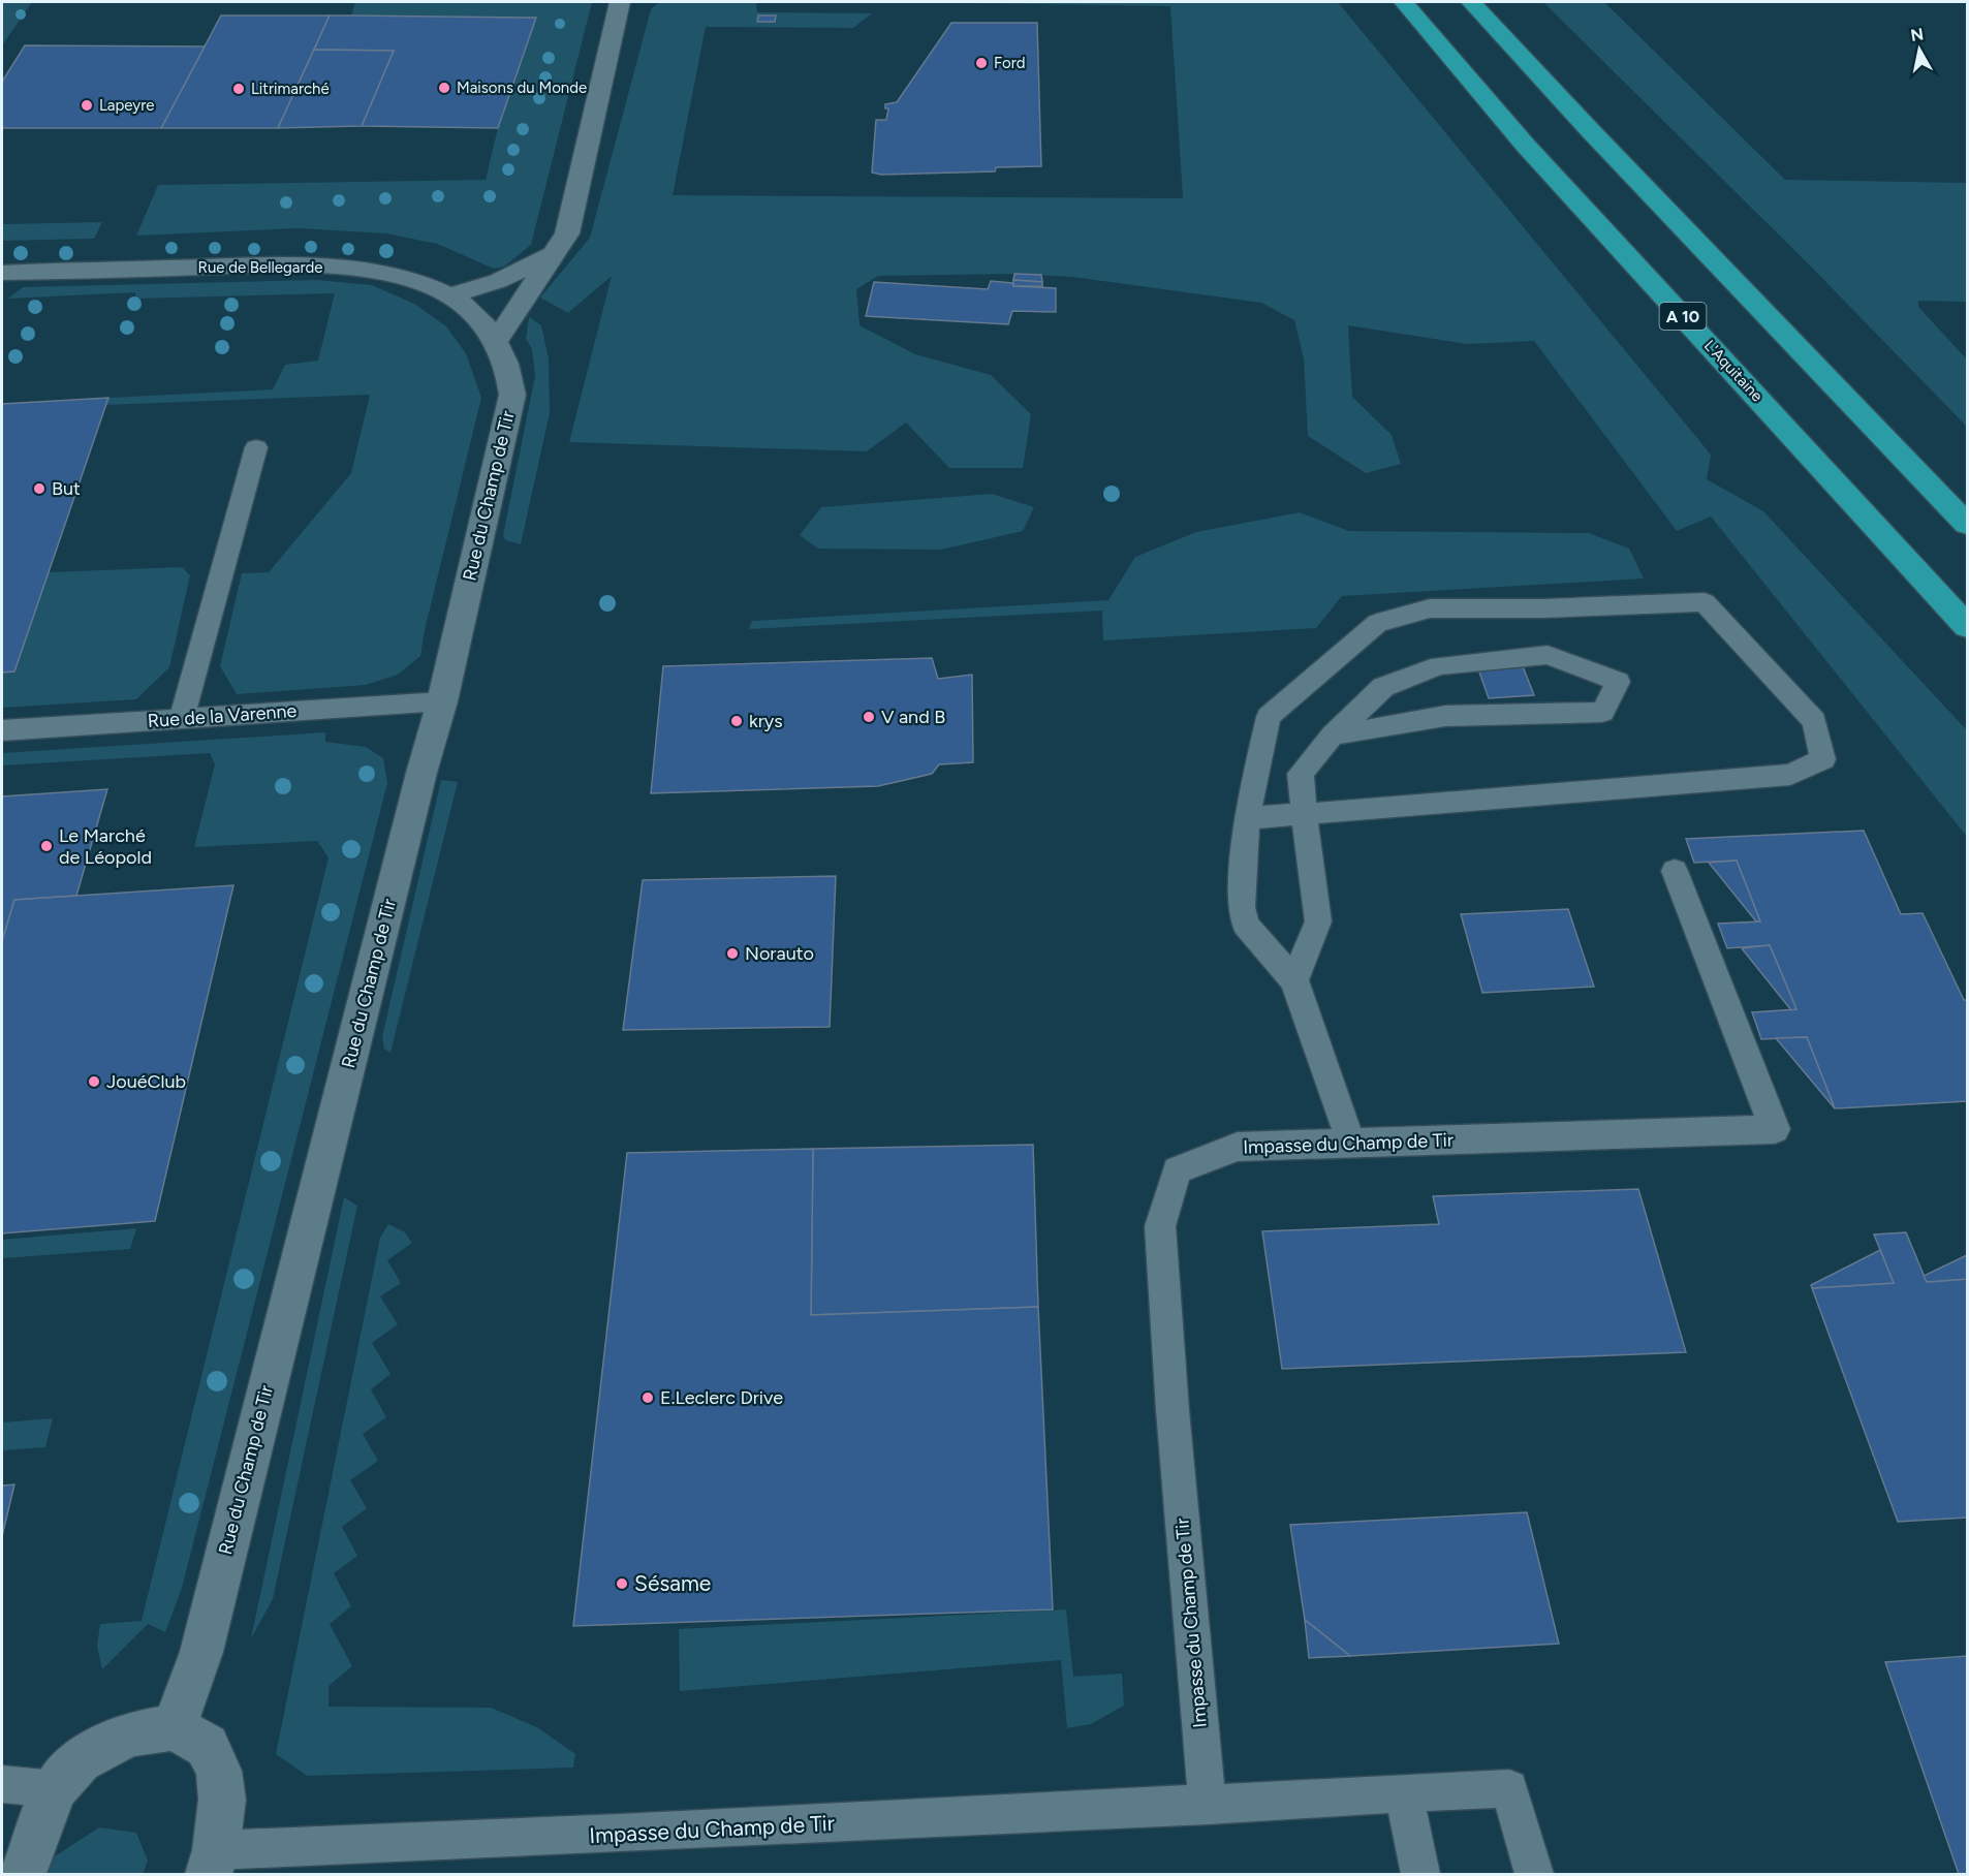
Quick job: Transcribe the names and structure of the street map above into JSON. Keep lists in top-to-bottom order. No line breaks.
{"streets":{"highway":["A 10","L'Aquitaine"],"street":["Rue de Bellegarde","Rue du Champ de Tir"],"lane":["Rue de la Varenne","Impasse du Champ de Tir"]},"crossings":[["Rue de Bellegarde","Rue du Champ de Tir"],["Rue du Champ de Tir","Rue de la Varenne"]],"places":["Ford","Maisons du Monde","Litrimarché","Lapeyre","But","V and B","krys","Le Marché de Léopold","Norauto","JouéClub","E.Leclerc Drive","Sésame"],"north":"top"}
